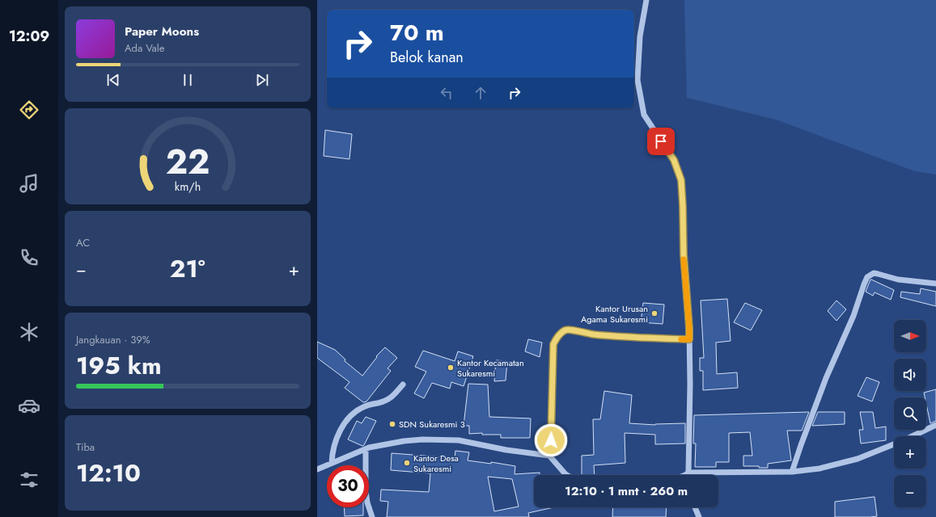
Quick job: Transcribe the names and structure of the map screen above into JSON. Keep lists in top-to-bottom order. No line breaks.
{"places":["Kantor Urusan Agama Sukaresmi","Kantor Kecamatan Sukaresmi","SDN Sukaresmi 3","Kantor Desa Sukaresmi"],"north":"right","page":{"tabs":"12:09","turn":["70 m","Belok kanan"],"song":["Paper Moons","Ada Vale"],"tile":["AC",["Jangkauan · 39%","195 km"],["Tiba","12:10"]],"heat":["−","21°","+"],"map_buttons":["+","−"],"limit":"30","trip":"12:10 · 1 mnt · 260 m","gauge":["22","km/h"]}}
